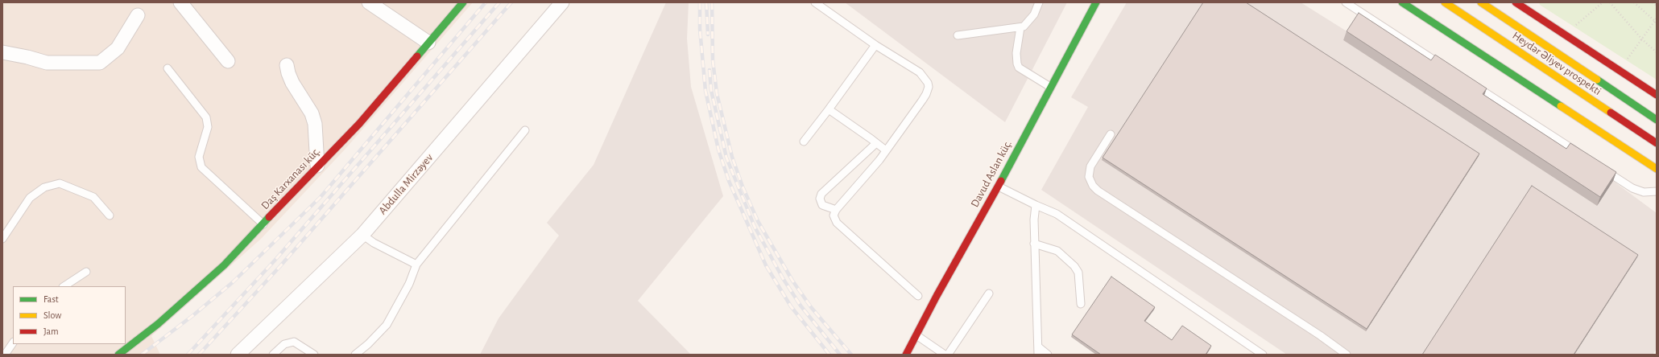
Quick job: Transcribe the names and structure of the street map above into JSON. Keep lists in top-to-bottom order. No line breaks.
{"streets":{"main road":["Heydər Əliyev prospekti","Davud Aslan küç.","Daş Karxanası küç."],"street":["Abdulla Mirzəyev"]},"legend":["Fast","Slow","Jam"]}
